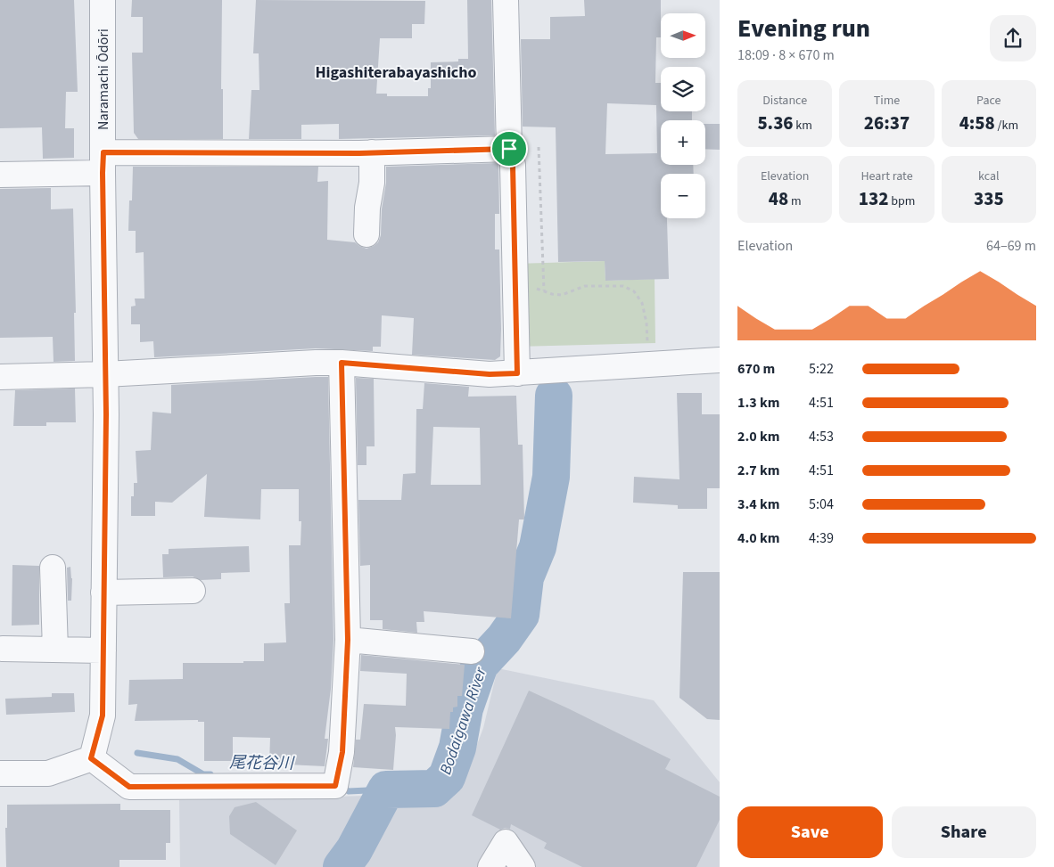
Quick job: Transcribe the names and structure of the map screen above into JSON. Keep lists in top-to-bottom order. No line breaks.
{"streets":{"street":["Naramachi Ōdōri"]},"districts":["Higashiterabayashicho"],"water":["Bodaigawa River","尾花谷川"],"north":"right","page":{"heading":["Evening run","18:09 · 8 × 670 m"],"map_buttons":["+","−"],"stats":[["Distance","5.36 km"],["Time","26:37"],["Pace","4:58 /km"],["Elevation","48 m"],["Heart rate","132 bpm"],["kcal","335"]],"chart":["Elevation","64–69 m"],"list":[{"name":"670 m","note":"5:22"},{"name":"1.3 km","note":"4:51"},{"name":"2.0 km","note":"4:53"},{"name":"2.7 km","note":"4:51"},{"name":"3.4 km","note":"5:04"},{"name":"4.0 km","note":"4:39"}],"buttons":["Save","Share"]}}
